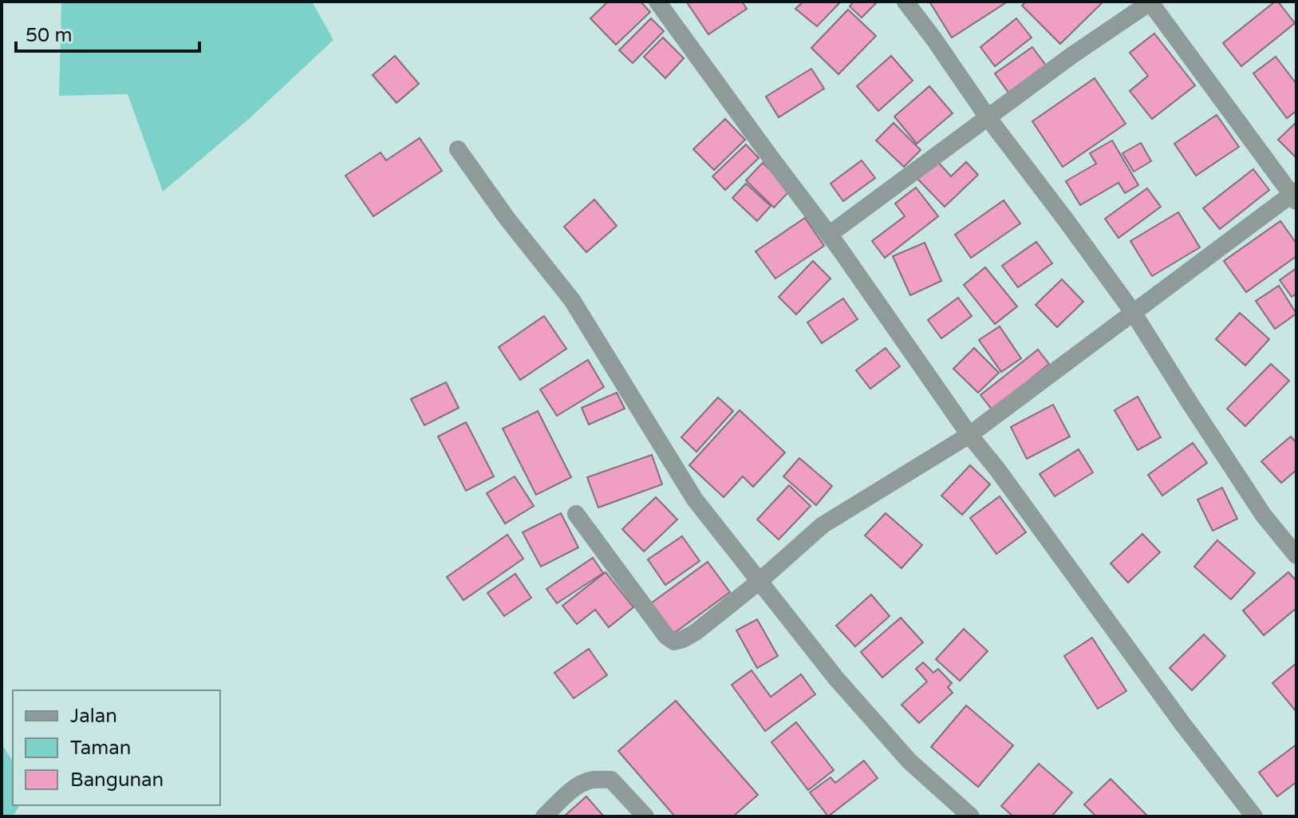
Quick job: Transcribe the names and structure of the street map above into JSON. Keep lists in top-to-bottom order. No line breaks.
{"legend":["Jalan","Taman","Bangunan"],"scale_bar":"50 m"}
